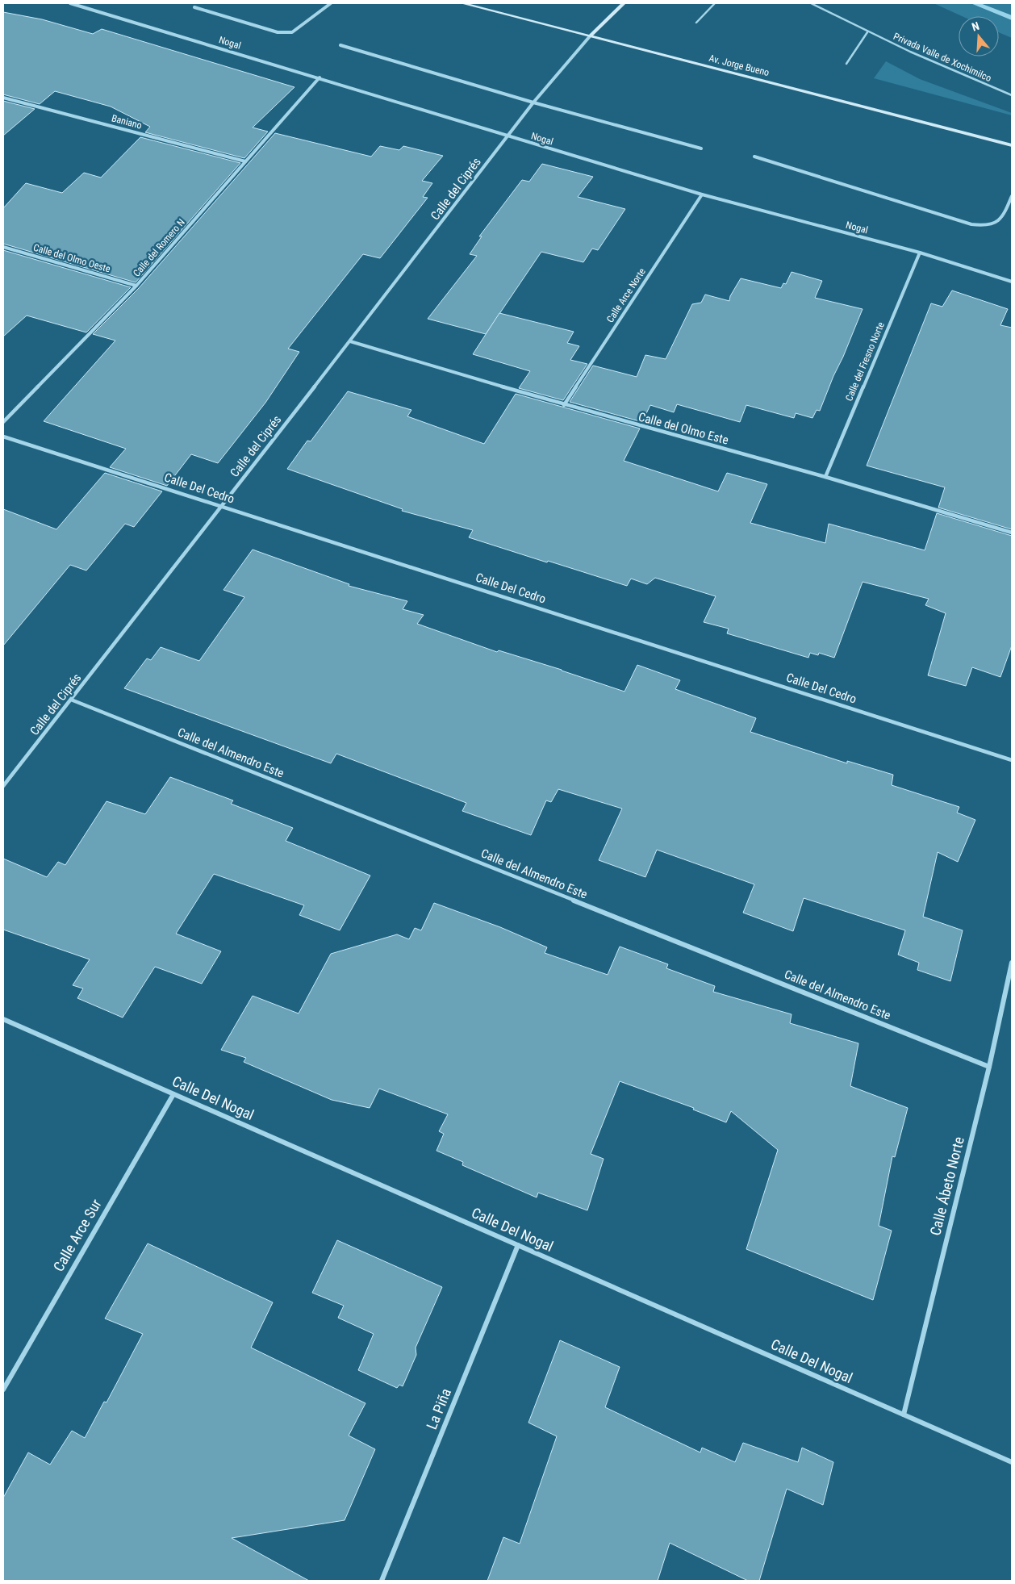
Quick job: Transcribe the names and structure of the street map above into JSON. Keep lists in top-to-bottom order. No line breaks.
{"streets":{"street":["Nogal","Av. Jorge Bueno","Baniano","Calle del Ciprés","Calle del Romero N","Calle del Olmo Oeste","Calle Arce Norte","Calle del Fresno Norte","Calle del Olmo Este","Calle Del Cedro","Calle del Almendro Este","Calle Del Nogal","Calle Ábeto Norte","Calle Arce Sur","La Piña"],"lane":["Privada Valle de Xochimilco"]},"crossings":[["Nogal","Calle del Ciprés"],["Nogal","Calle del Romero N"],["Nogal","Calle Arce Norte"],["Nogal","Calle del Fresno Norte"],["Av. Jorge Bueno","Calle del Ciprés"],["Baniano","Calle del Romero N"],["Calle del Ciprés","Calle del Olmo Este"],["Calle del Ciprés","Calle Del Cedro"],["Calle del Ciprés","Calle del Almendro Este"],["Calle del Romero N","Calle del Olmo Oeste"],["Calle Arce Norte","Calle del Olmo Este"],["Calle del Fresno Norte","Calle del Olmo Este"],["Calle del Almendro Este","Calle Ábeto Norte"],["Calle Del Nogal","Calle Ábeto Norte"],["Calle Del Nogal","Calle Arce Sur"],["Calle Del Nogal","La Piña"]],"north":"top"}
